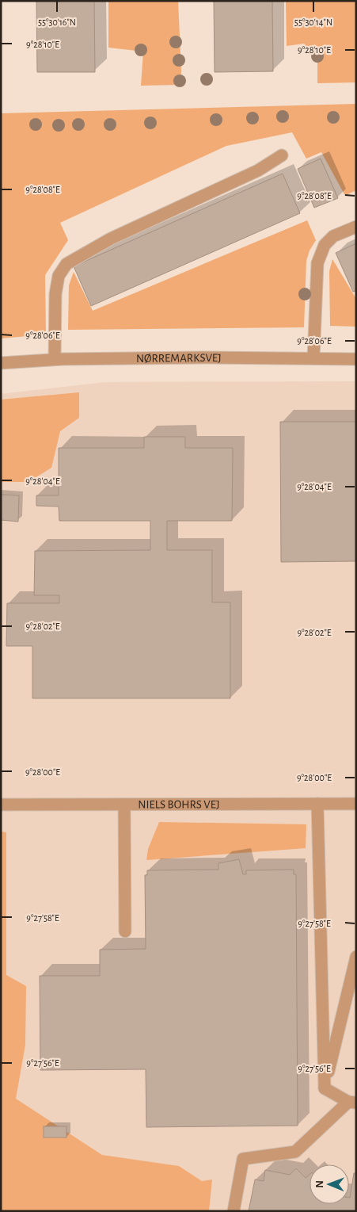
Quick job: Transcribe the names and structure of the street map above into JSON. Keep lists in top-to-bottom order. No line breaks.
{"streets":{"street":["NØRREMARKSVEJ","NIELS BOHRS VEJ"]},"north":"left","coordinates":["55°30'16\"N","55°30'14\"N","9°28'10\"E","9°28'08\"E","9°28'06\"E","9°28'04\"E","9°28'02\"E","9°28'00\"E","9°27'58\"E","9°27'56\"E"]}
